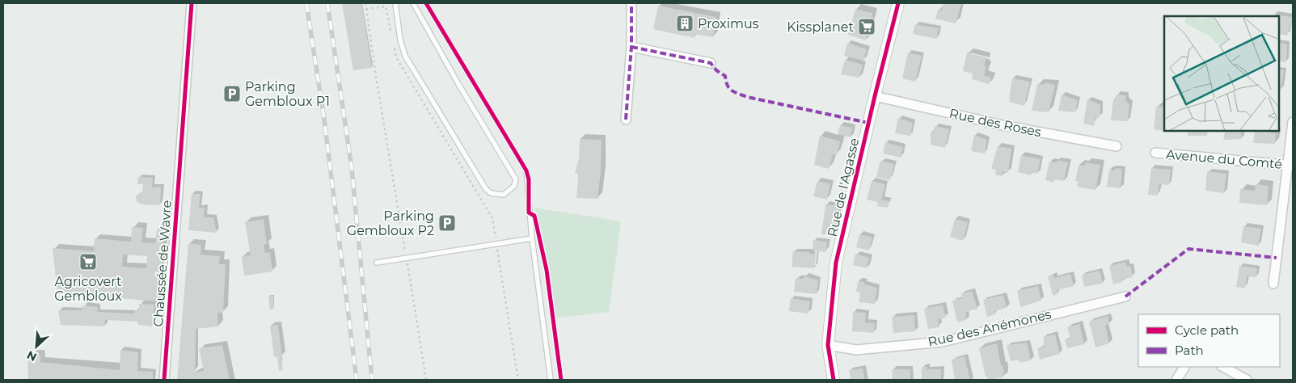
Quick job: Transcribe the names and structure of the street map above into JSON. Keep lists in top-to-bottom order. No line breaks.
{"streets":{"street":["Rue des Roses","Avenue du Comté","Rue de l'Agasse","Chaussée de Wavre","Rue des Anémones"]},"crossings":[["Rue des Roses","Rue de l'Agasse"],["Rue de l'Agasse","Rue des Anémones"]],"places":{"building":["Proximus"],"supermarket":["Kissplanet","Agricovert Gembloux"],"parking":["Parking Gembloux P1","Parking Gembloux P2"]},"legend":["Cycle path","Path"],"north":"bottom left"}
